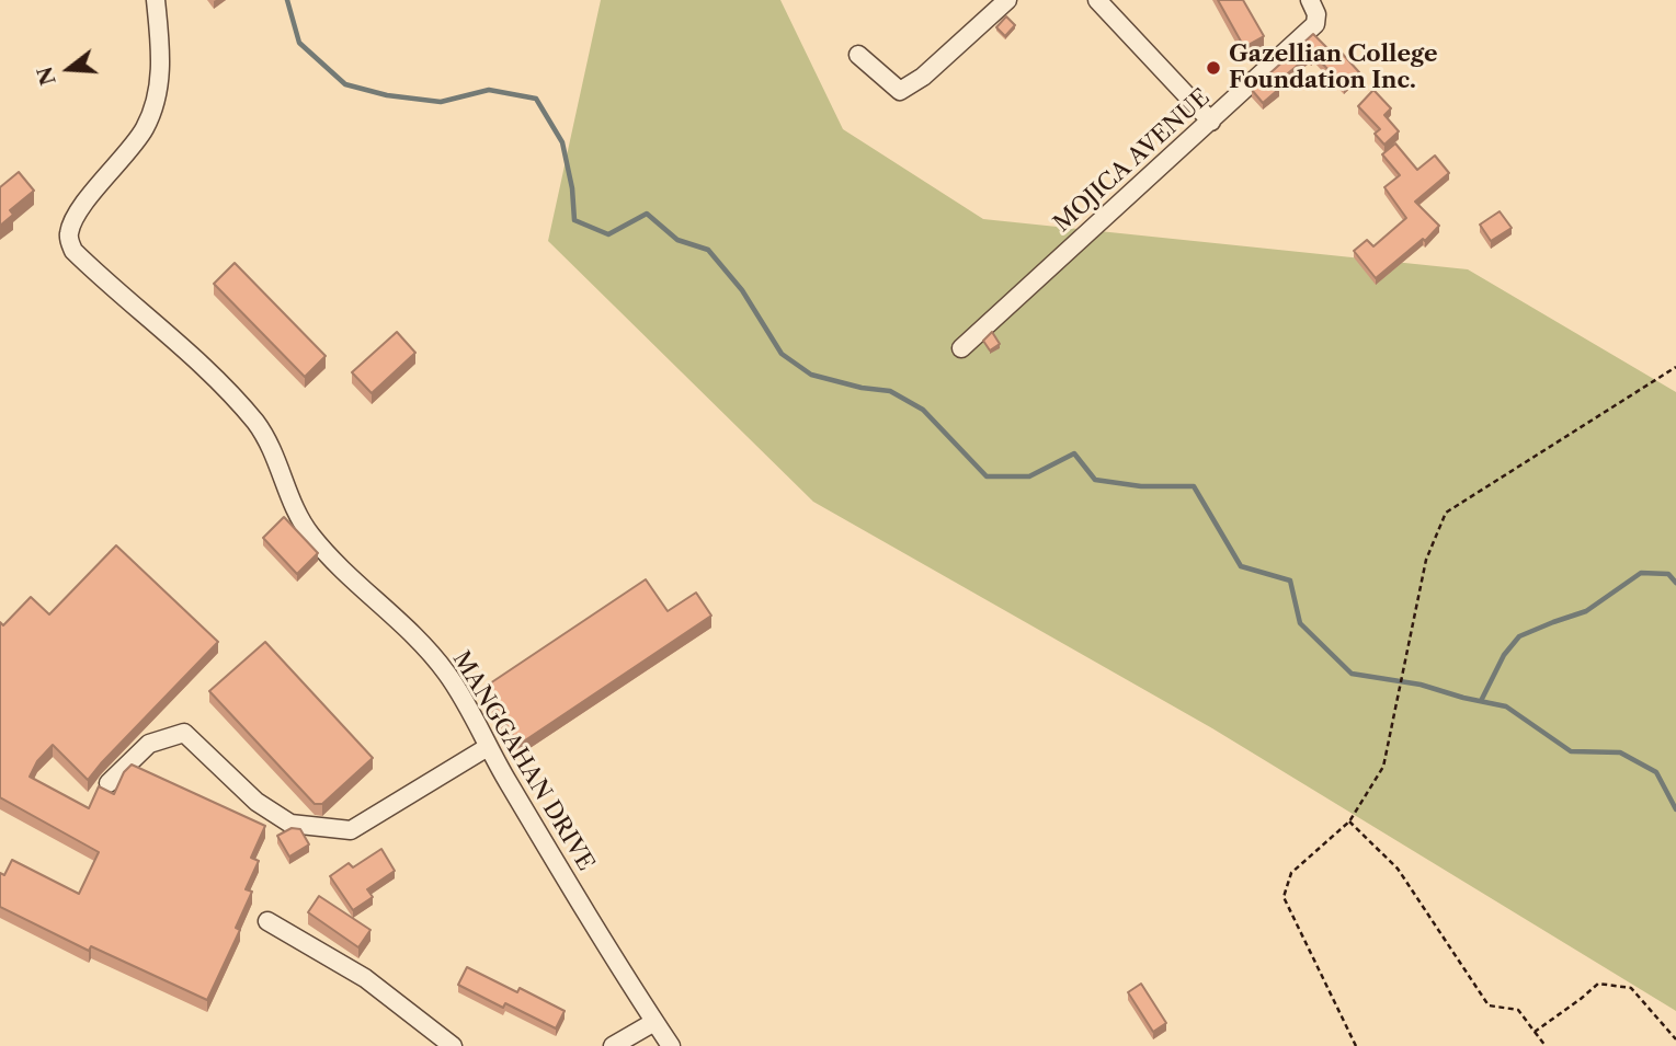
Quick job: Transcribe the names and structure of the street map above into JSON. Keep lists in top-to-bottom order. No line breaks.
{"streets":{"street":["MOJICA AVENUE","MANGGAHAN DRIVE"]},"places":["Gazellian College Foundation Inc."],"north":"left"}
